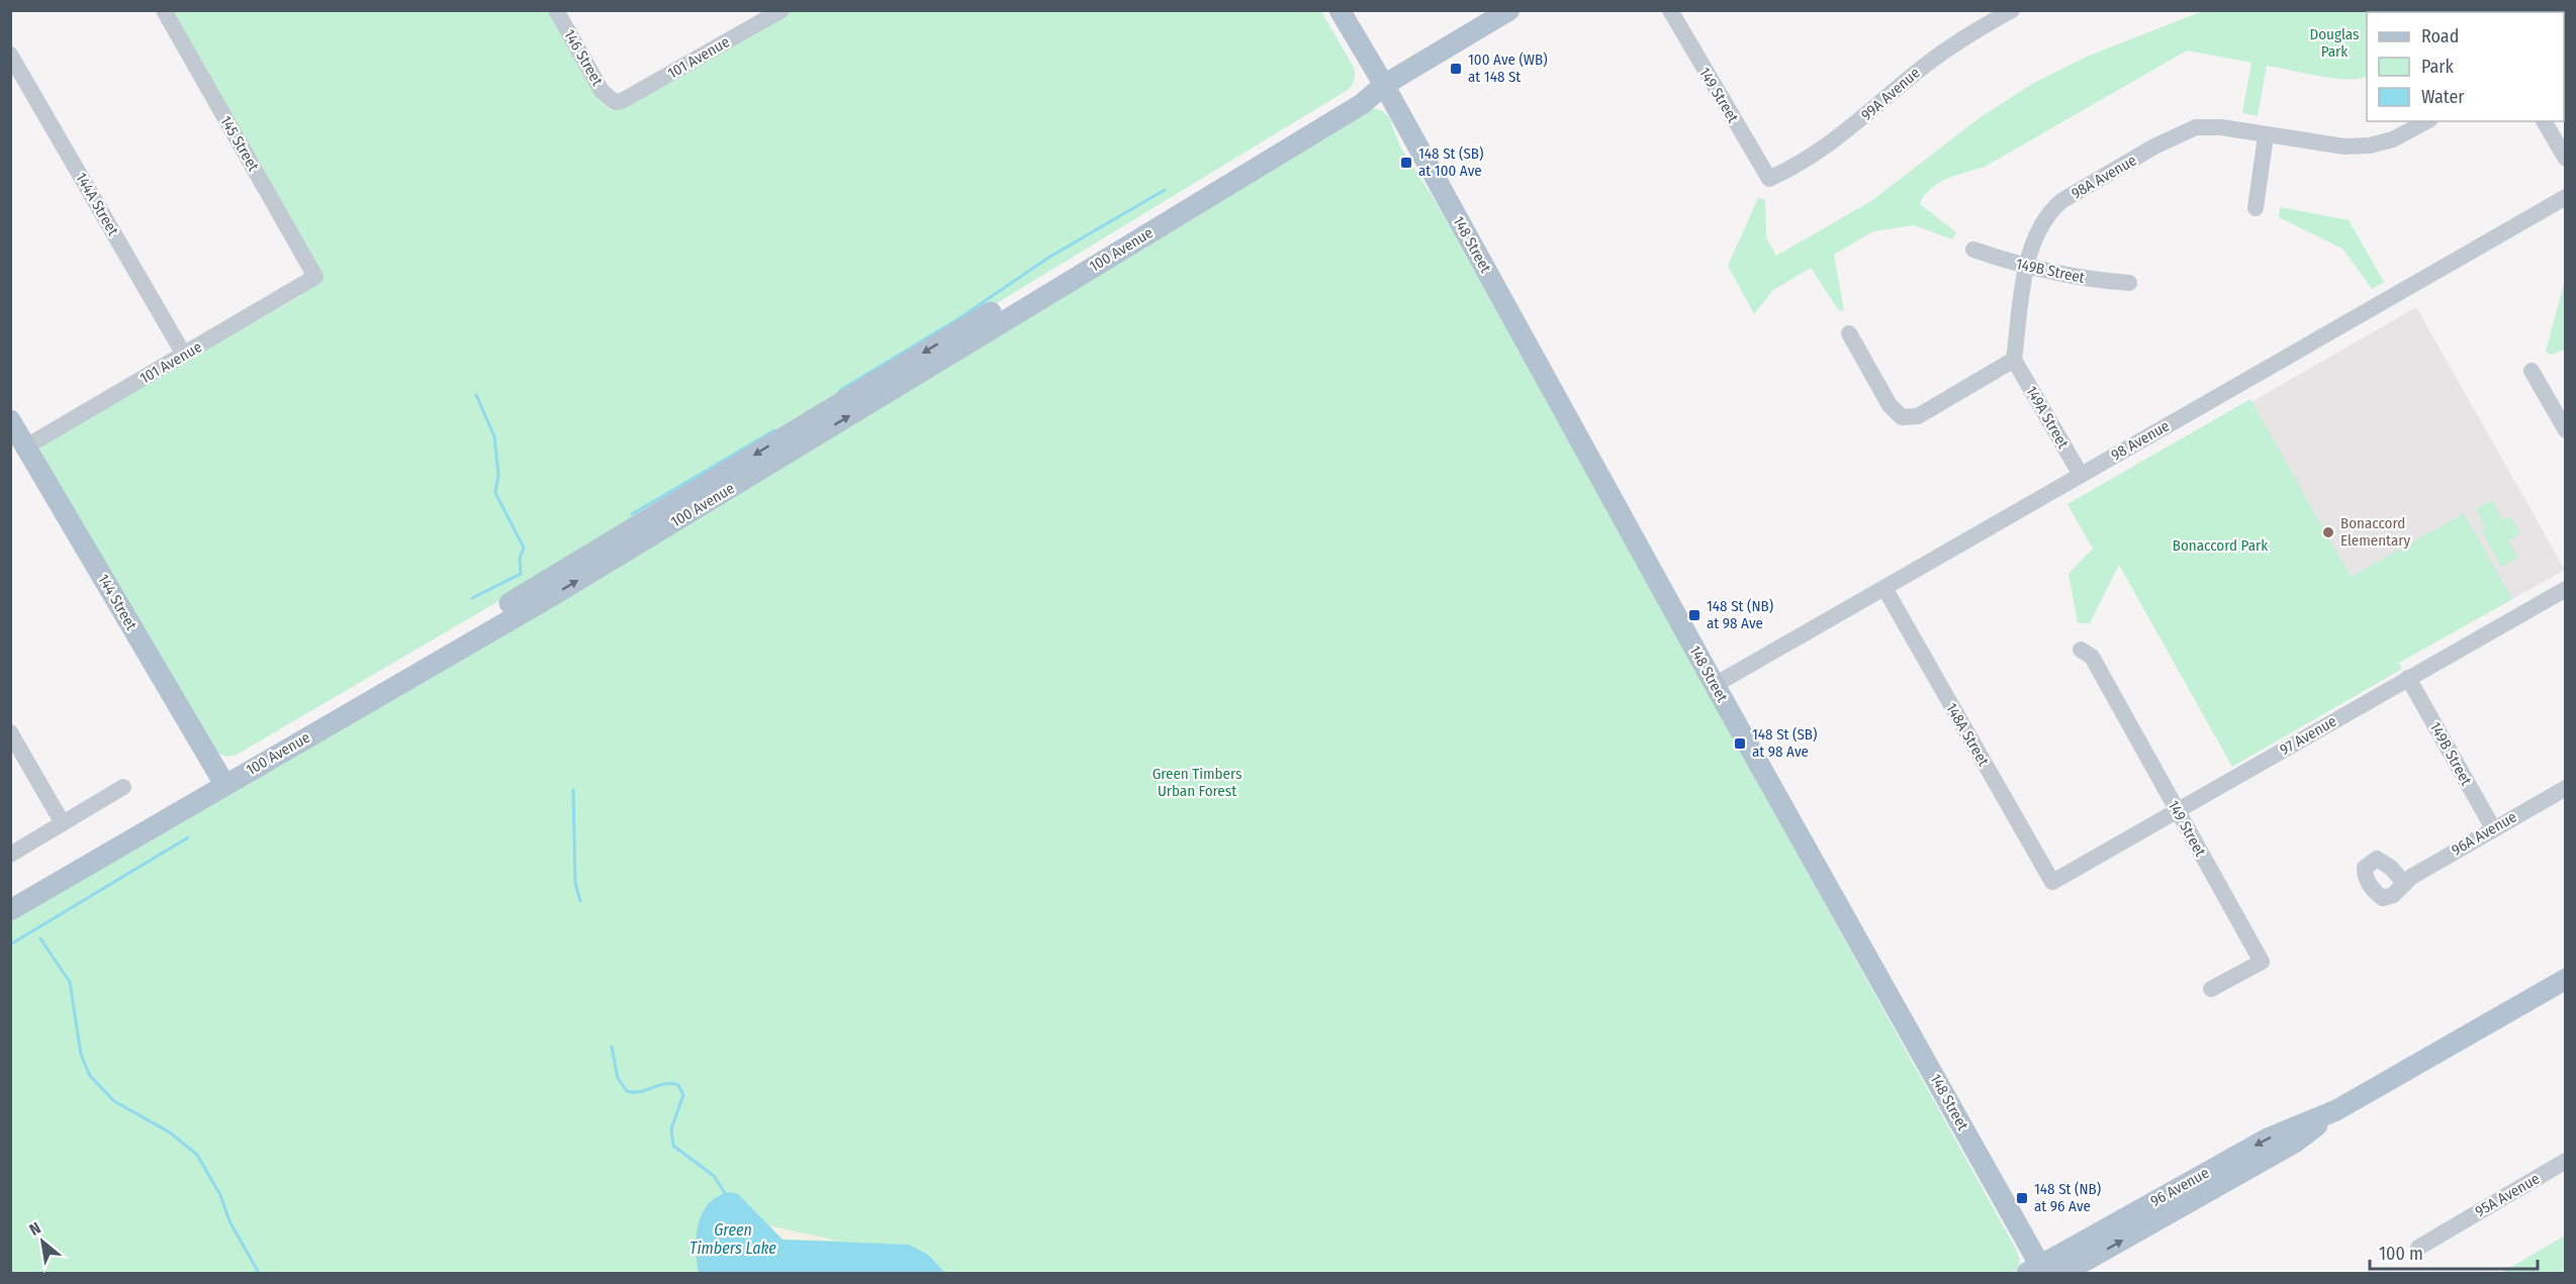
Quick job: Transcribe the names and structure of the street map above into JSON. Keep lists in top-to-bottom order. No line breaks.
{"streets":{"main road":["148 Street","100 Avenue","144 Street","96 Avenue"],"street":["146 Street","101 Avenue","99A Avenue","149 Street","145 Street","98A Avenue","144A Street","149B Street","149A Street","98 Avenue","148A Street","97 Avenue","96A Avenue","95A Avenue"]},"crossings":[["146 Street","101 Avenue"],["101 Avenue","145 Street"],["101 Avenue","144A Street"],["101 Avenue","144 Street"],["99A Avenue","149 Street"],["149 Street","97 Avenue"],["98A Avenue","149B Street"],["98A Avenue","149A Street"],["148 Street","100 Avenue"],["148 Street","98 Avenue"],["148 Street","96 Avenue"],["100 Avenue","144 Street"],["149B Street","97 Avenue"],["149B Street","96A Avenue"],["149A Street","98 Avenue"],["98 Avenue","148A Street"],["148A Street","97 Avenue"]],"water":["Green Timbers Lake"],"parks":["Douglas Park","Bonaccord Park","Green Timbers Urban Forest"],"places":{"transit":["100 Ave (WB) at 148 St","148 St (SB) at 100 Ave","148 St (NB) at 98 Ave","148 St (SB) at 98 Ave","148 St (NB) at 96 Ave"],"other":["Bonaccord Elementary"]},"legend":["Road","Park","Water"],"scale_bar":"100 m","north":"top left"}
